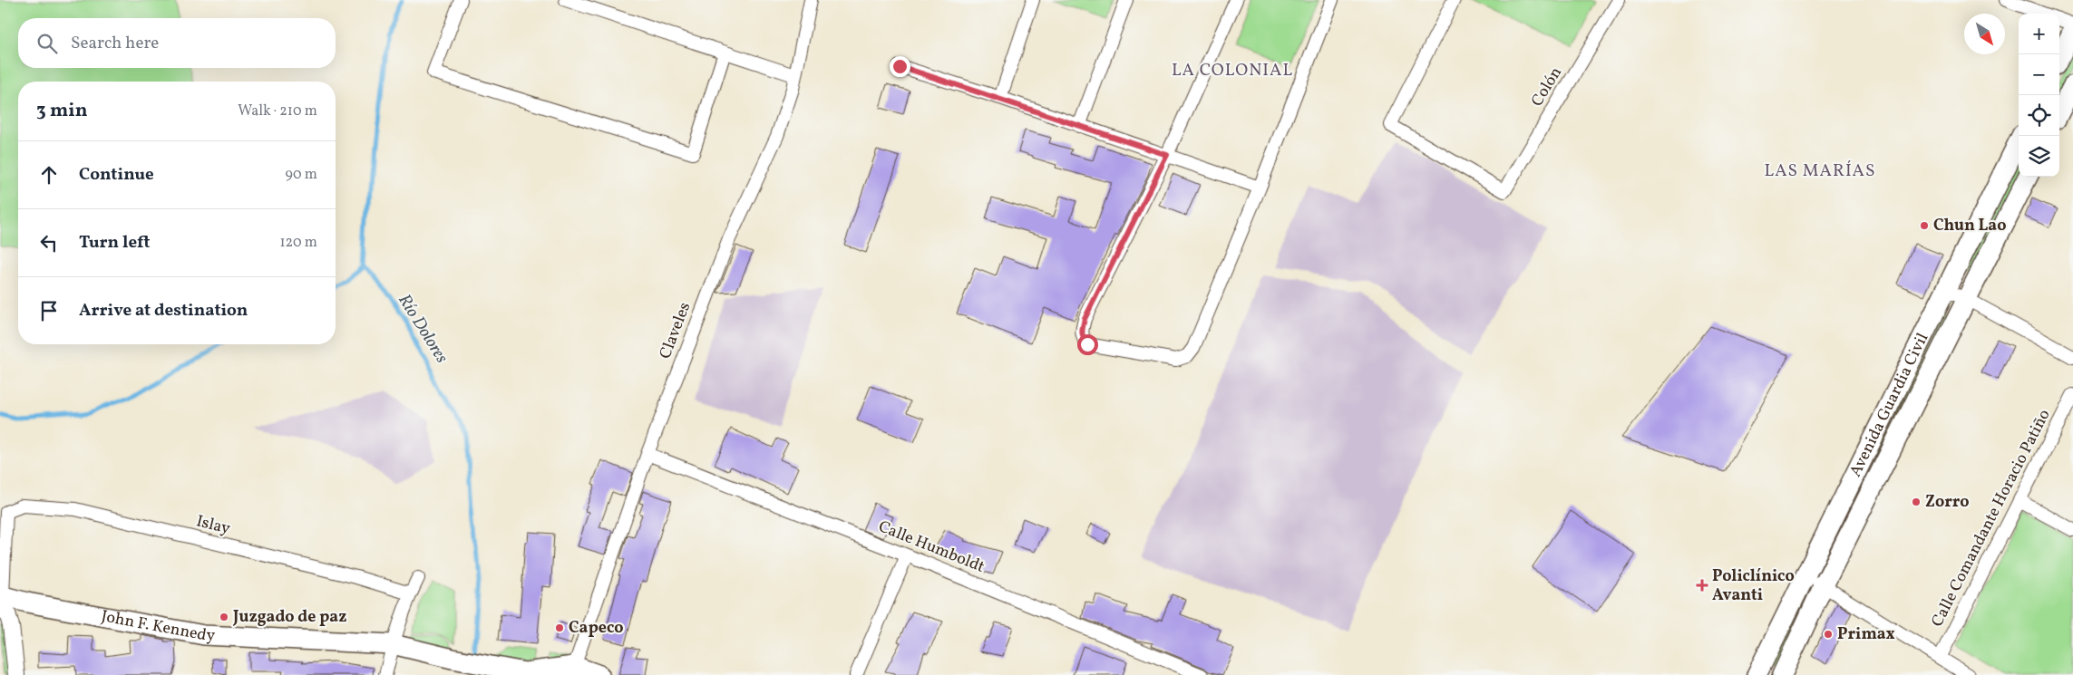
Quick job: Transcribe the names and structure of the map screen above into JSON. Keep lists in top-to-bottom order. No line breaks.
{"streets":{"main road":["Avenida Guardia Civil","John F. Kennedy"],"street":["Colón","Claveles","Calle Comandante Horacio Patiño","Islay","Calle Humboldt"]},"crossings":[["Claveles","Calle Humboldt"],["Claveles","John F. Kennedy"],["Islay","John F. Kennedy"]],"districts":["LA COLONIAL","LAS MARÍAS"],"water":["Río Dolores"],"places":{"other":["Chun Lao","Zorro","Juzgado de paz","Capeco","Primax"],"health":["Policlínico Avanti"]},"north":"bottom right","page":{"map_buttons":["+","−"],"search":"Search here","heading":["3 min","Walk · 210 m"],"list":[["Continue","90 m"],["Turn left","120 m"],"Arrive at destination"]}}
